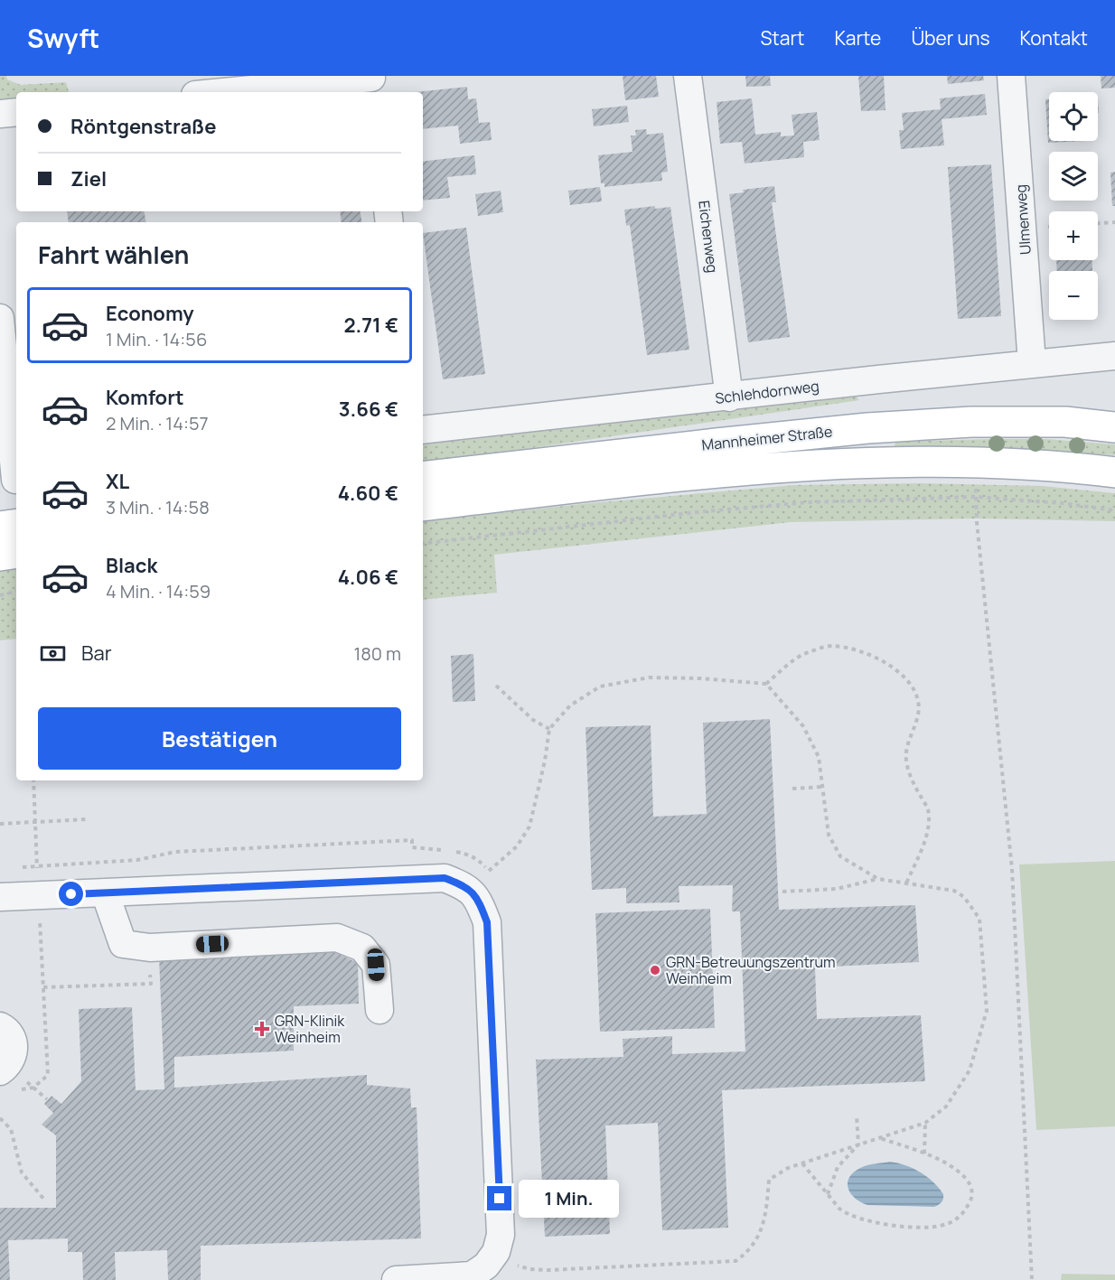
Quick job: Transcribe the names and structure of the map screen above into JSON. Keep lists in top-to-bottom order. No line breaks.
{"streets":{"main road":["Mannheimer Straße"],"street":["Ulmenweg","Eichenweg","Schlehdornweg"]},"crossings":[["Ulmenweg","Schlehdornweg"],["Eichenweg","Schlehdornweg"]],"places":{"other":["GRN-Betreuungszentrum Weinheim"],"health":["GRN-Klinik Weinheim"]},"page":{"header":"Swyft","nav":["Start","Karte","Über uns","Kontakt"],"map_buttons":["+","−"],"banner":["Röntgenstraße","Ziel"],"heading":"Fahrt wählen","list":[{"name":"Economy","note":"1 Min. · 14:56","value":"2.71 €"},{"name":"Komfort","note":"2 Min. · 14:57","value":"3.66 €"},{"name":"XL","note":"3 Min. · 14:58","value":"4.60 €"},{"name":"Black","note":"4 Min. · 14:59","value":"4.06 €"}],"pay":["Bar","180 m"],"buttons":"Bestätigen","bubble":"1 Min."}}
